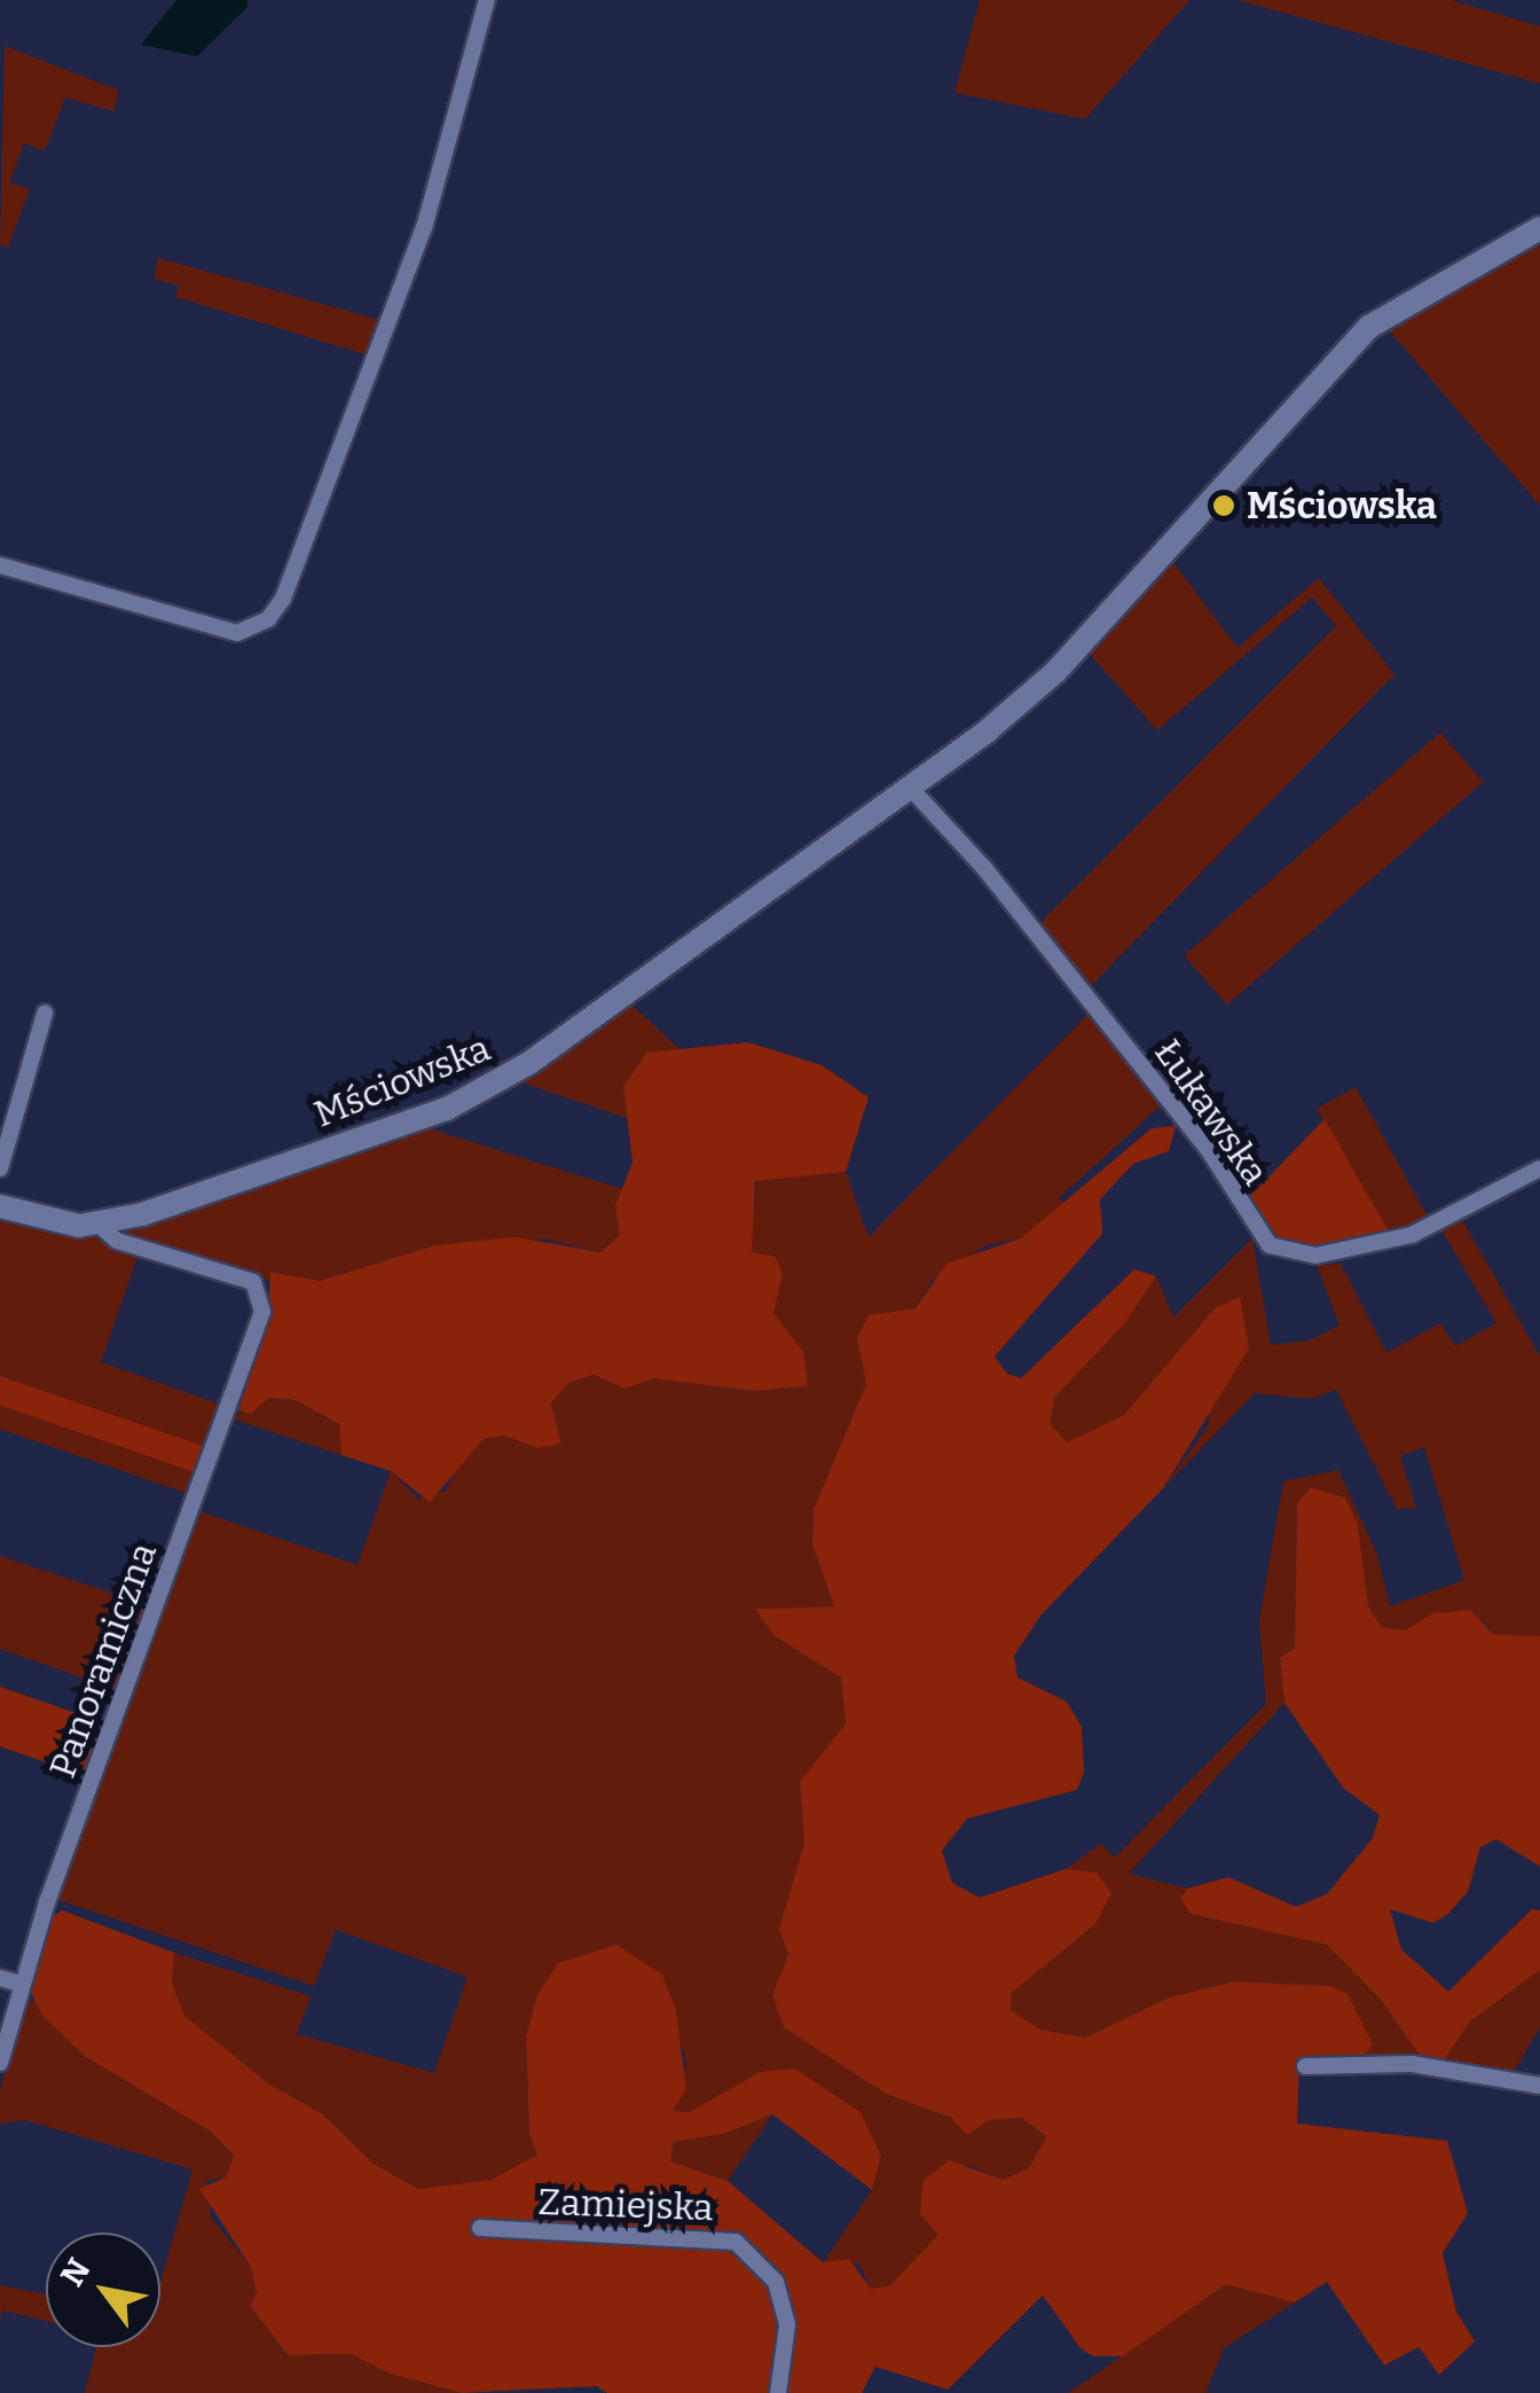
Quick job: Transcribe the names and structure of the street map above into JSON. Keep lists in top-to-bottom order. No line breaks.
{"streets":{"street":["Mściowska","Łukawska","Panoramiczna","Zamiejska"]},"crossings":[["Mściowska","Łukawska"],["Mściowska","Panoramiczna"]],"places":["Mściowska"],"north":"top left"}
